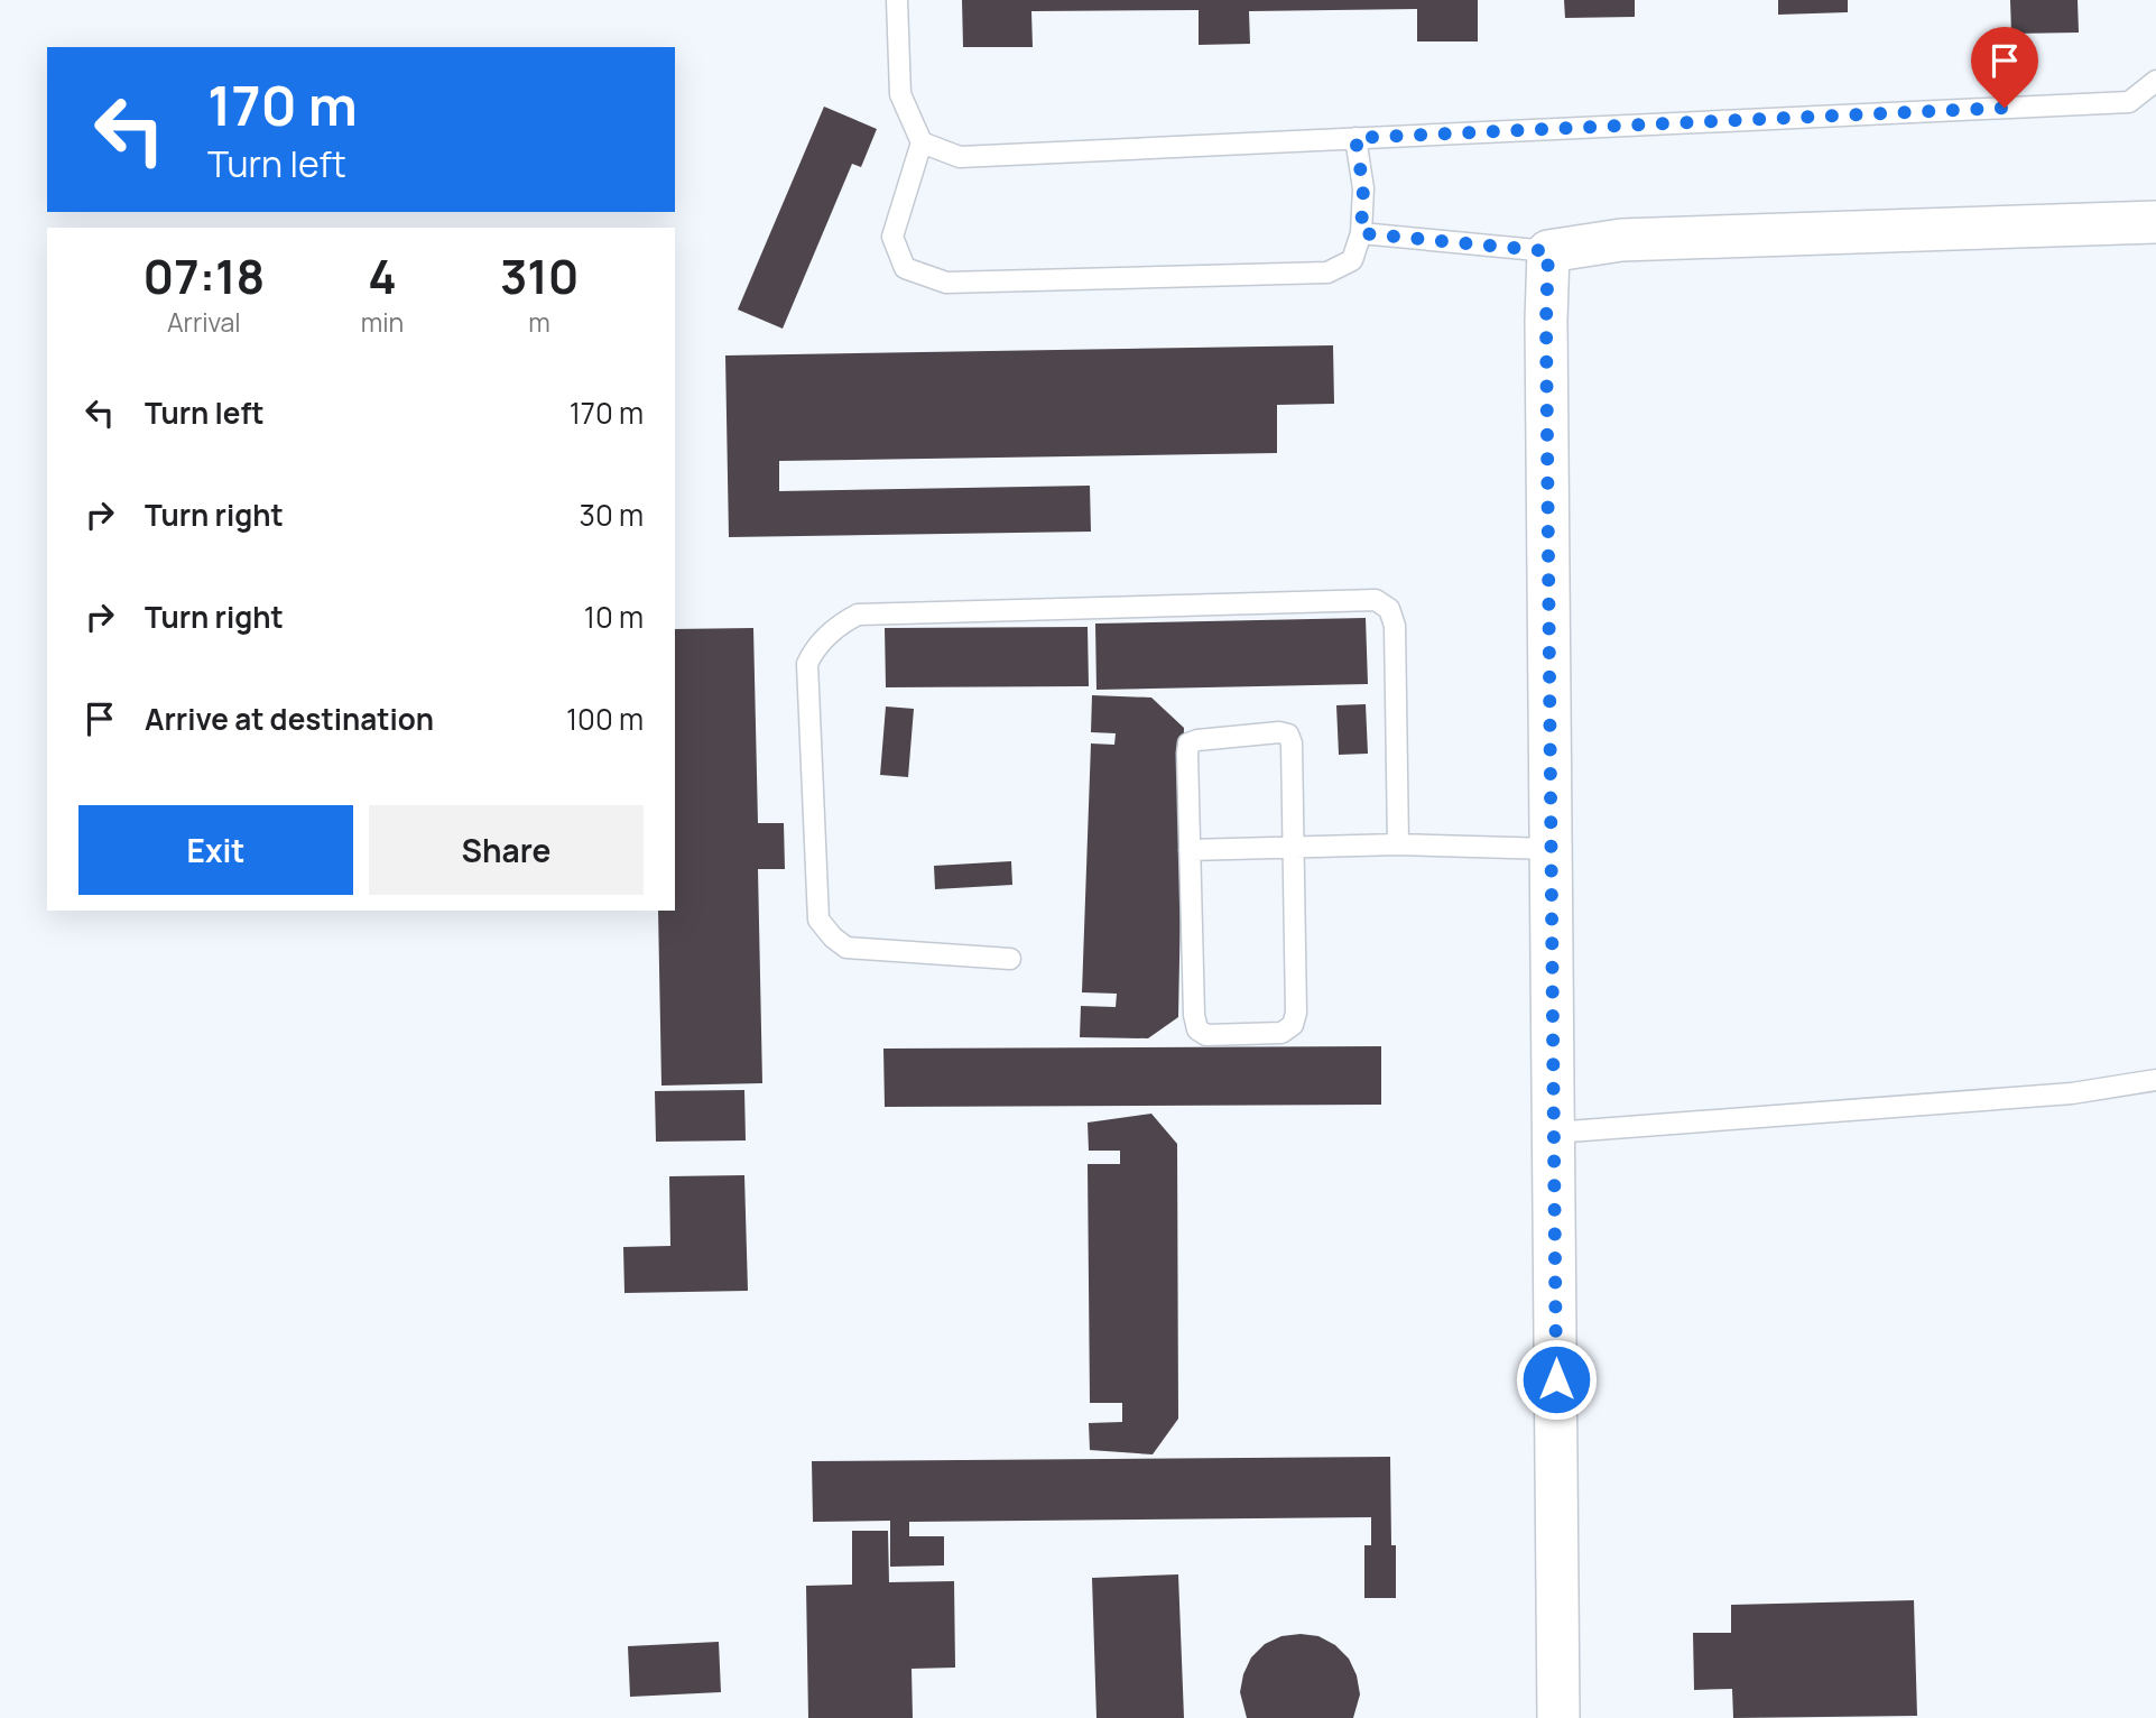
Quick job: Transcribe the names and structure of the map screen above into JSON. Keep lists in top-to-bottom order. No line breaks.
{"page":{"turn":["170 m","Turn left"],"eta":["07:18","Arrival","4","min","310","m"],"list":[{"name":"Turn left","value":"170 m"},{"name":"Turn right","value":"30 m"},{"name":"Turn right","value":"10 m"},{"name":"Arrive at destination","value":"100 m"}],"buttons":["Exit","Share"]}}
